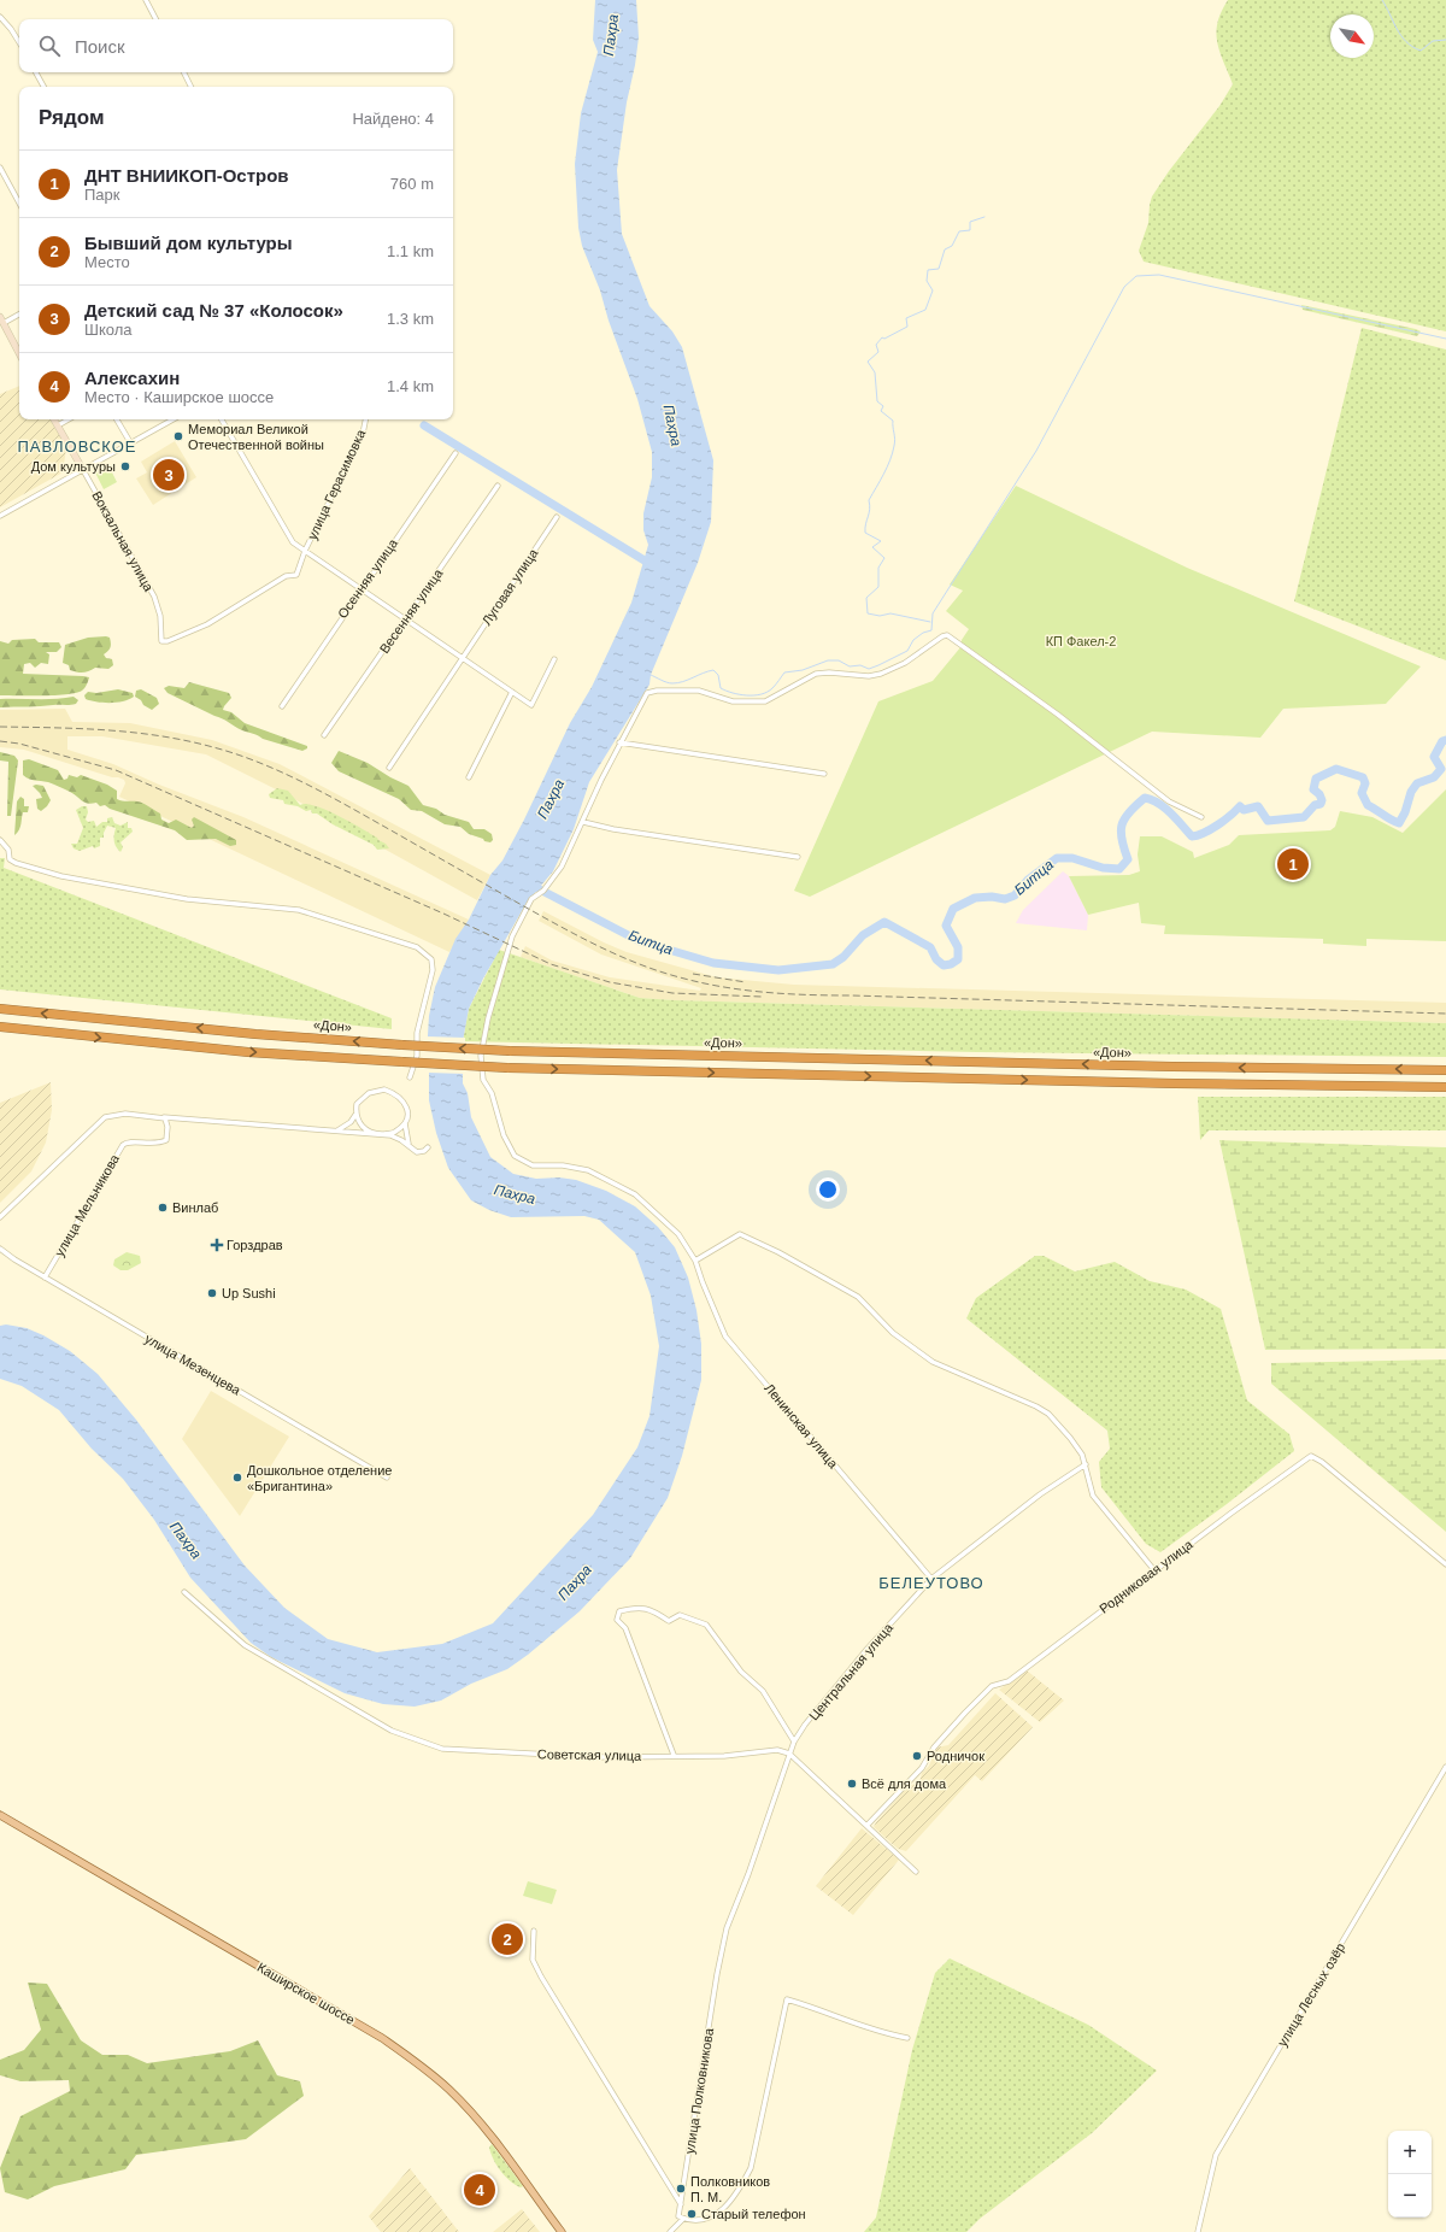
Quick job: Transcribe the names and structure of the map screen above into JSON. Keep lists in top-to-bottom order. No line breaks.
{"streets":{"highway":["«Дон»"],"main road":["Каширское шоссе"],"street":["улица Герасимовка","Вокзальная улица","Осенняя улица","Луговая улица","Весенняя улица","улица Мельникова","улица Мезенцева","Ленинская улица","Родниковая улица","Центральная улица","Советская улица","улица Лесных озёр","улица Полковникова"]},"crossings":[["улица Герасимовка","Вокзальная улица"],["улица Мельникова","улица Мезенцева"],["Ленинская улица","Центральная улица"],["Центральная улица","Советская улица"],["Центральная улица","улица Полковникова"]],"districts":["ПАВЛОВСКОЕ","БЕЛЕУТОВО"],"water":["Пахра","Битца"],"parks":["КП Факел-2"],"places":{"other":["Мемориал Великой Отечественной войны","Дом культуры","Винлаб","Up Sushi","Дошкольное отделение «Бригантина»","Родничок","Всё для дома","Полковников П. М.","Старый телефон"],"health":["Горздрав"]},"north":"bottom right","page":{"search":"Поиск","heading":["Рядом","Найдено: 4"],"list":[{"mark":"1","name":"ДНТ ВНИИКОП-Остров","note":"Парк","value":"760 m"},{"mark":"2","name":"Бывший дом культуры","note":"Место","value":"1.1 km"},{"mark":"3","name":"Детский сад № 37 «Колосок»","note":"Школа","value":"1.3 km"},{"mark":"4","name":"Алексахин","note":"Место · Каширское шоссе","value":"1.4 km"}],"pins":["3","1","2","4"],"map_buttons":["+","−"]}}
